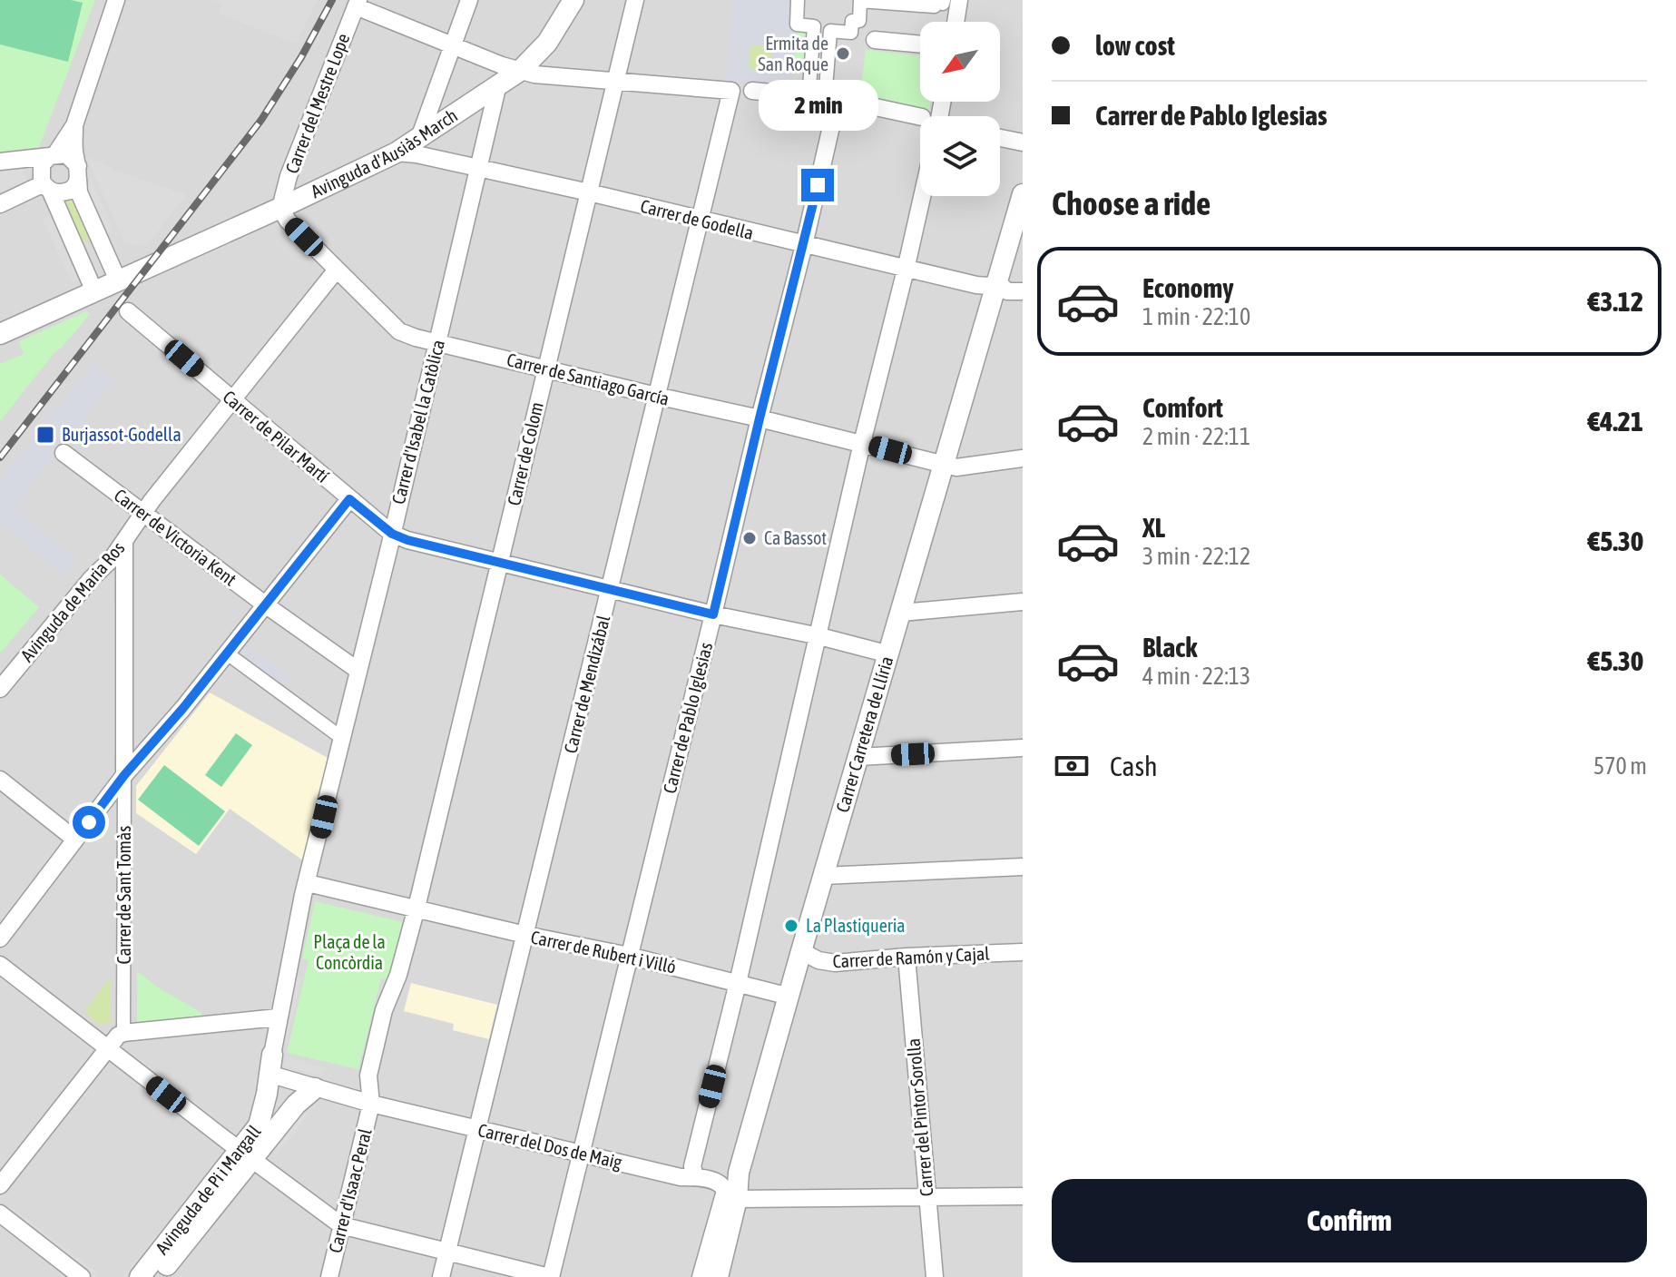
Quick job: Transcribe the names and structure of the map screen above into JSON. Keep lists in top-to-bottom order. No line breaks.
{"streets":{"street":["Carrer del Mestre Lope","Avinguda d'Ausiàs March","Carrer de Godella","Carrer de Santiago García","Carrer d'Isabel la Catòlica","Carrer de Pilar Martí","Carrer de Colom","Carrer de Victoria Kent","Avinguda de Maria Ros","Carrer de Mendizábal","Carrer de Pablo Iglesias","Carrer Carretera de Llíria","Carrer de Sant Tomàs","Carrer de Rubert i Villó","Carrer de Ramón y Cajal","Carrer del Pintor Sorolla","Carrer del Dos de Maig","Avinguda de Pi i Margall","Carrer d'Isaac Peral"]},"crossings":[["Carrer del Mestre Lope","Avinguda d'Ausiàs March"],["Carrer del Mestre Lope","Carrer de Santiago García"],["Avinguda d'Ausiàs March","Carrer de Godella"],["Avinguda d'Ausiàs March","Carrer de Santiago García"],["Avinguda d'Ausiàs March","Carrer d'Isabel la Catòlica"],["Carrer de Godella","Carrer d'Isabel la Catòlica"],["Carrer de Godella","Carrer de Colom"],["Carrer de Godella","Carrer de Mendizábal"],["Carrer de Godella","Carrer de Pablo Iglesias"],["Carrer de Godella","Carrer Carretera de Llíria"],["Carrer de Santiago García","Carrer d'Isabel la Catòlica"],["Carrer de Santiago García","Carrer de Colom"],["Carrer de Santiago García","Avinguda de Maria Ros"],["Carrer de Santiago García","Carrer de Mendizábal"],["Carrer de Santiago García","Carrer de Pablo Iglesias"],["Carrer de Santiago García","Carrer Carretera de Llíria"],["Carrer d'Isabel la Catòlica","Carrer de Pilar Martí"],["Carrer d'Isabel la Catòlica","Carrer de Victoria Kent"],["Carrer de Pilar Martí","Avinguda de Maria Ros"],["Carrer de Colom","Carrer de Mendizábal"],["Carrer de Colom","Carrer de Rubert i Villó"],["Carrer de Victoria Kent","Avinguda de Maria Ros"],["Avinguda de Maria Ros","Carrer de Sant Tomàs"],["Carrer de Mendizábal","Carrer de Rubert i Villó"],["Carrer de Mendizábal","Carrer del Dos de Maig"],["Carrer de Pablo Iglesias","Carrer de Rubert i Villó"],["Carrer de Pablo Iglesias","Carrer del Dos de Maig"],["Carrer Carretera de Llíria","Carrer de Rubert i Villó"],["Carrer Carretera de Llíria","Carrer de Ramón y Cajal"],["Carrer Carretera de Llíria","Carrer del Dos de Maig"],["Carrer de Ramón y Cajal","Carrer del Pintor Sorolla"],["Carrer del Dos de Maig","Carrer d'Isaac Peral"]],"parks":["Plaça de la Concòrdia"],"places":{"other":["Ermita de San Roque","Ca Bassot","La Plastiqueria"],"transit":["Burjassot-Godella"]},"north":"bottom left","page":{"banner":["low cost","Carrer de Pablo Iglesias"],"bubble":"2 min","heading":"Choose a ride","list":[{"name":"Economy","note":"1 min · 22:10","value":"€3.12"},{"name":"Comfort","note":"2 min · 22:11","value":"€4.21"},{"name":"XL","note":"3 min · 22:12","value":"€5.30"},{"name":"Black","note":"4 min · 22:13","value":"€5.30"}],"pay":["Cash","570 m"],"buttons":"Confirm"}}
